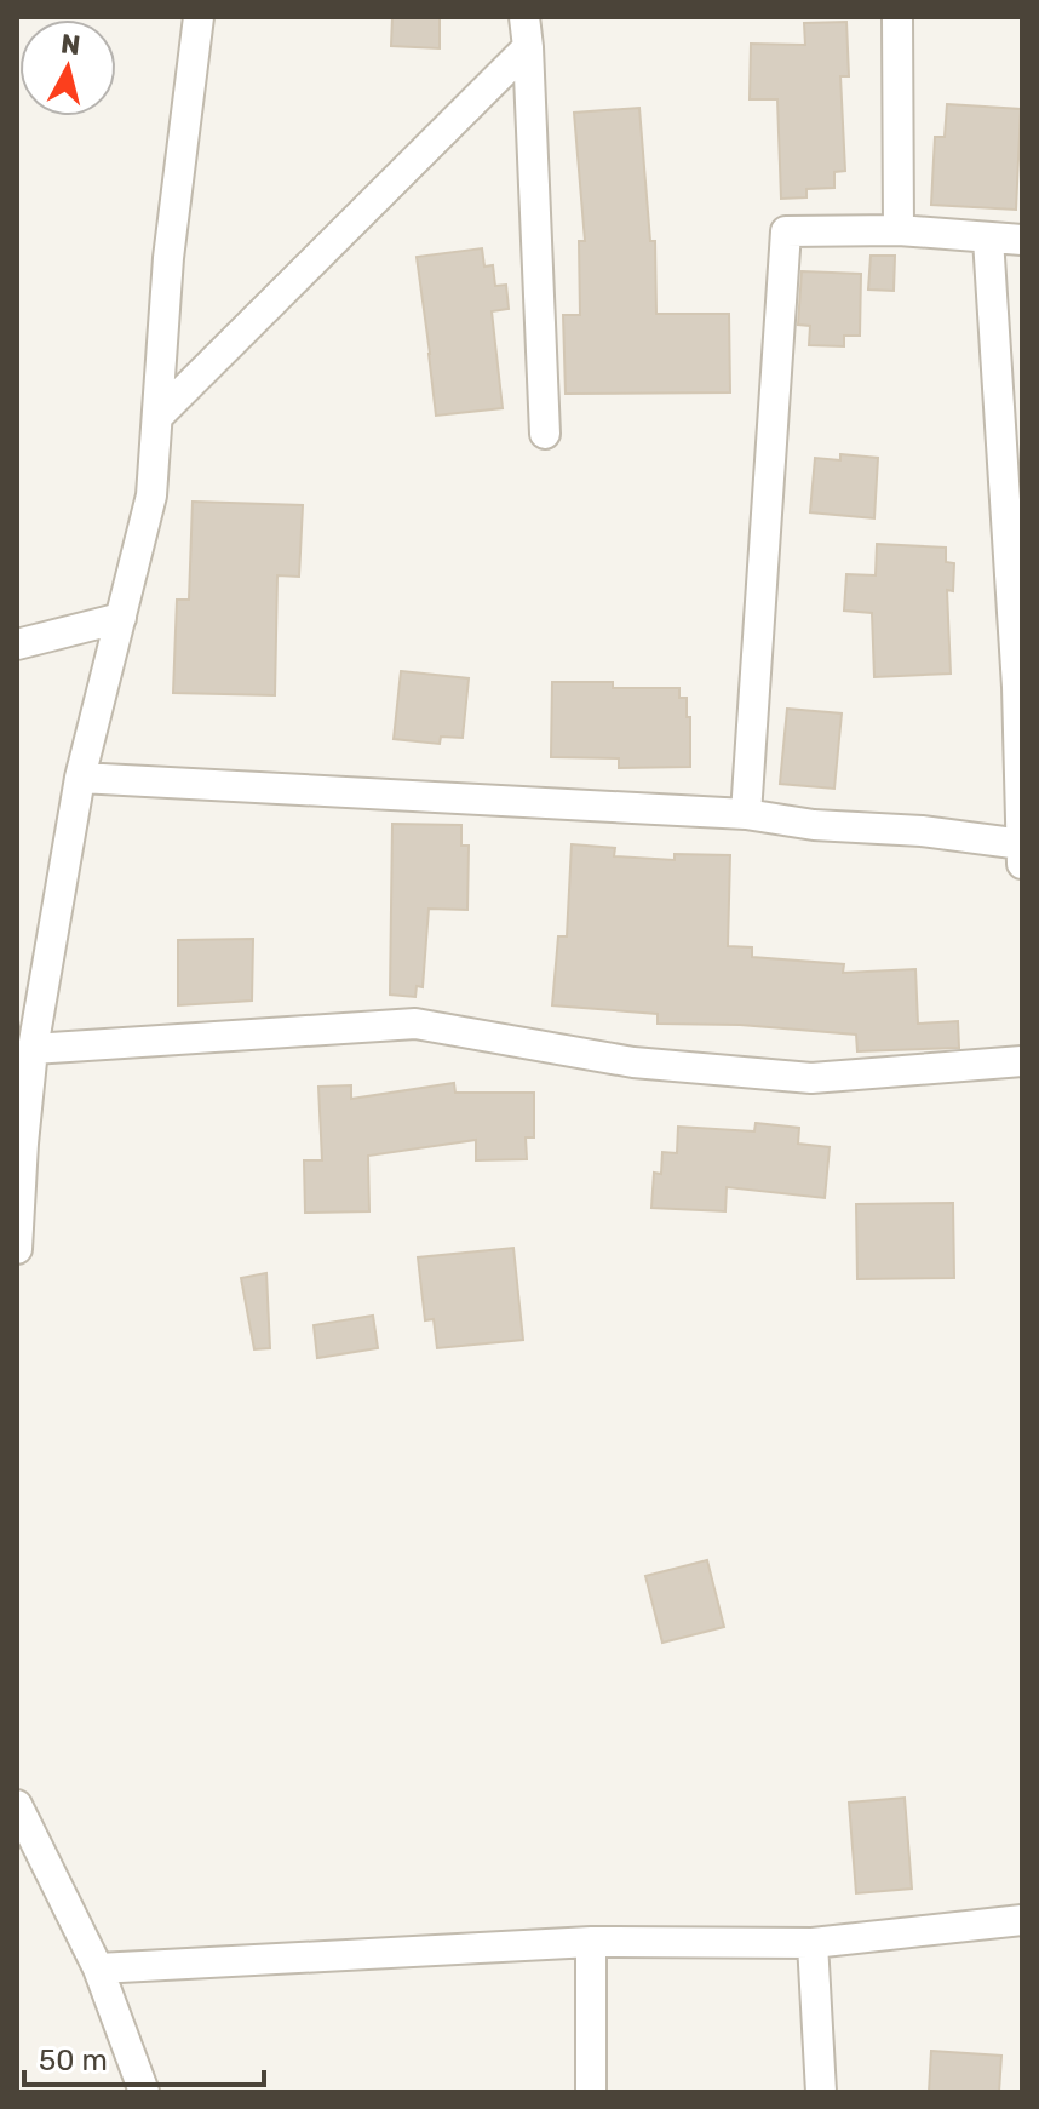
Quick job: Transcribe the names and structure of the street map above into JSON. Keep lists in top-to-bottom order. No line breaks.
{"scale_bar":"50 m","north":"top"}
